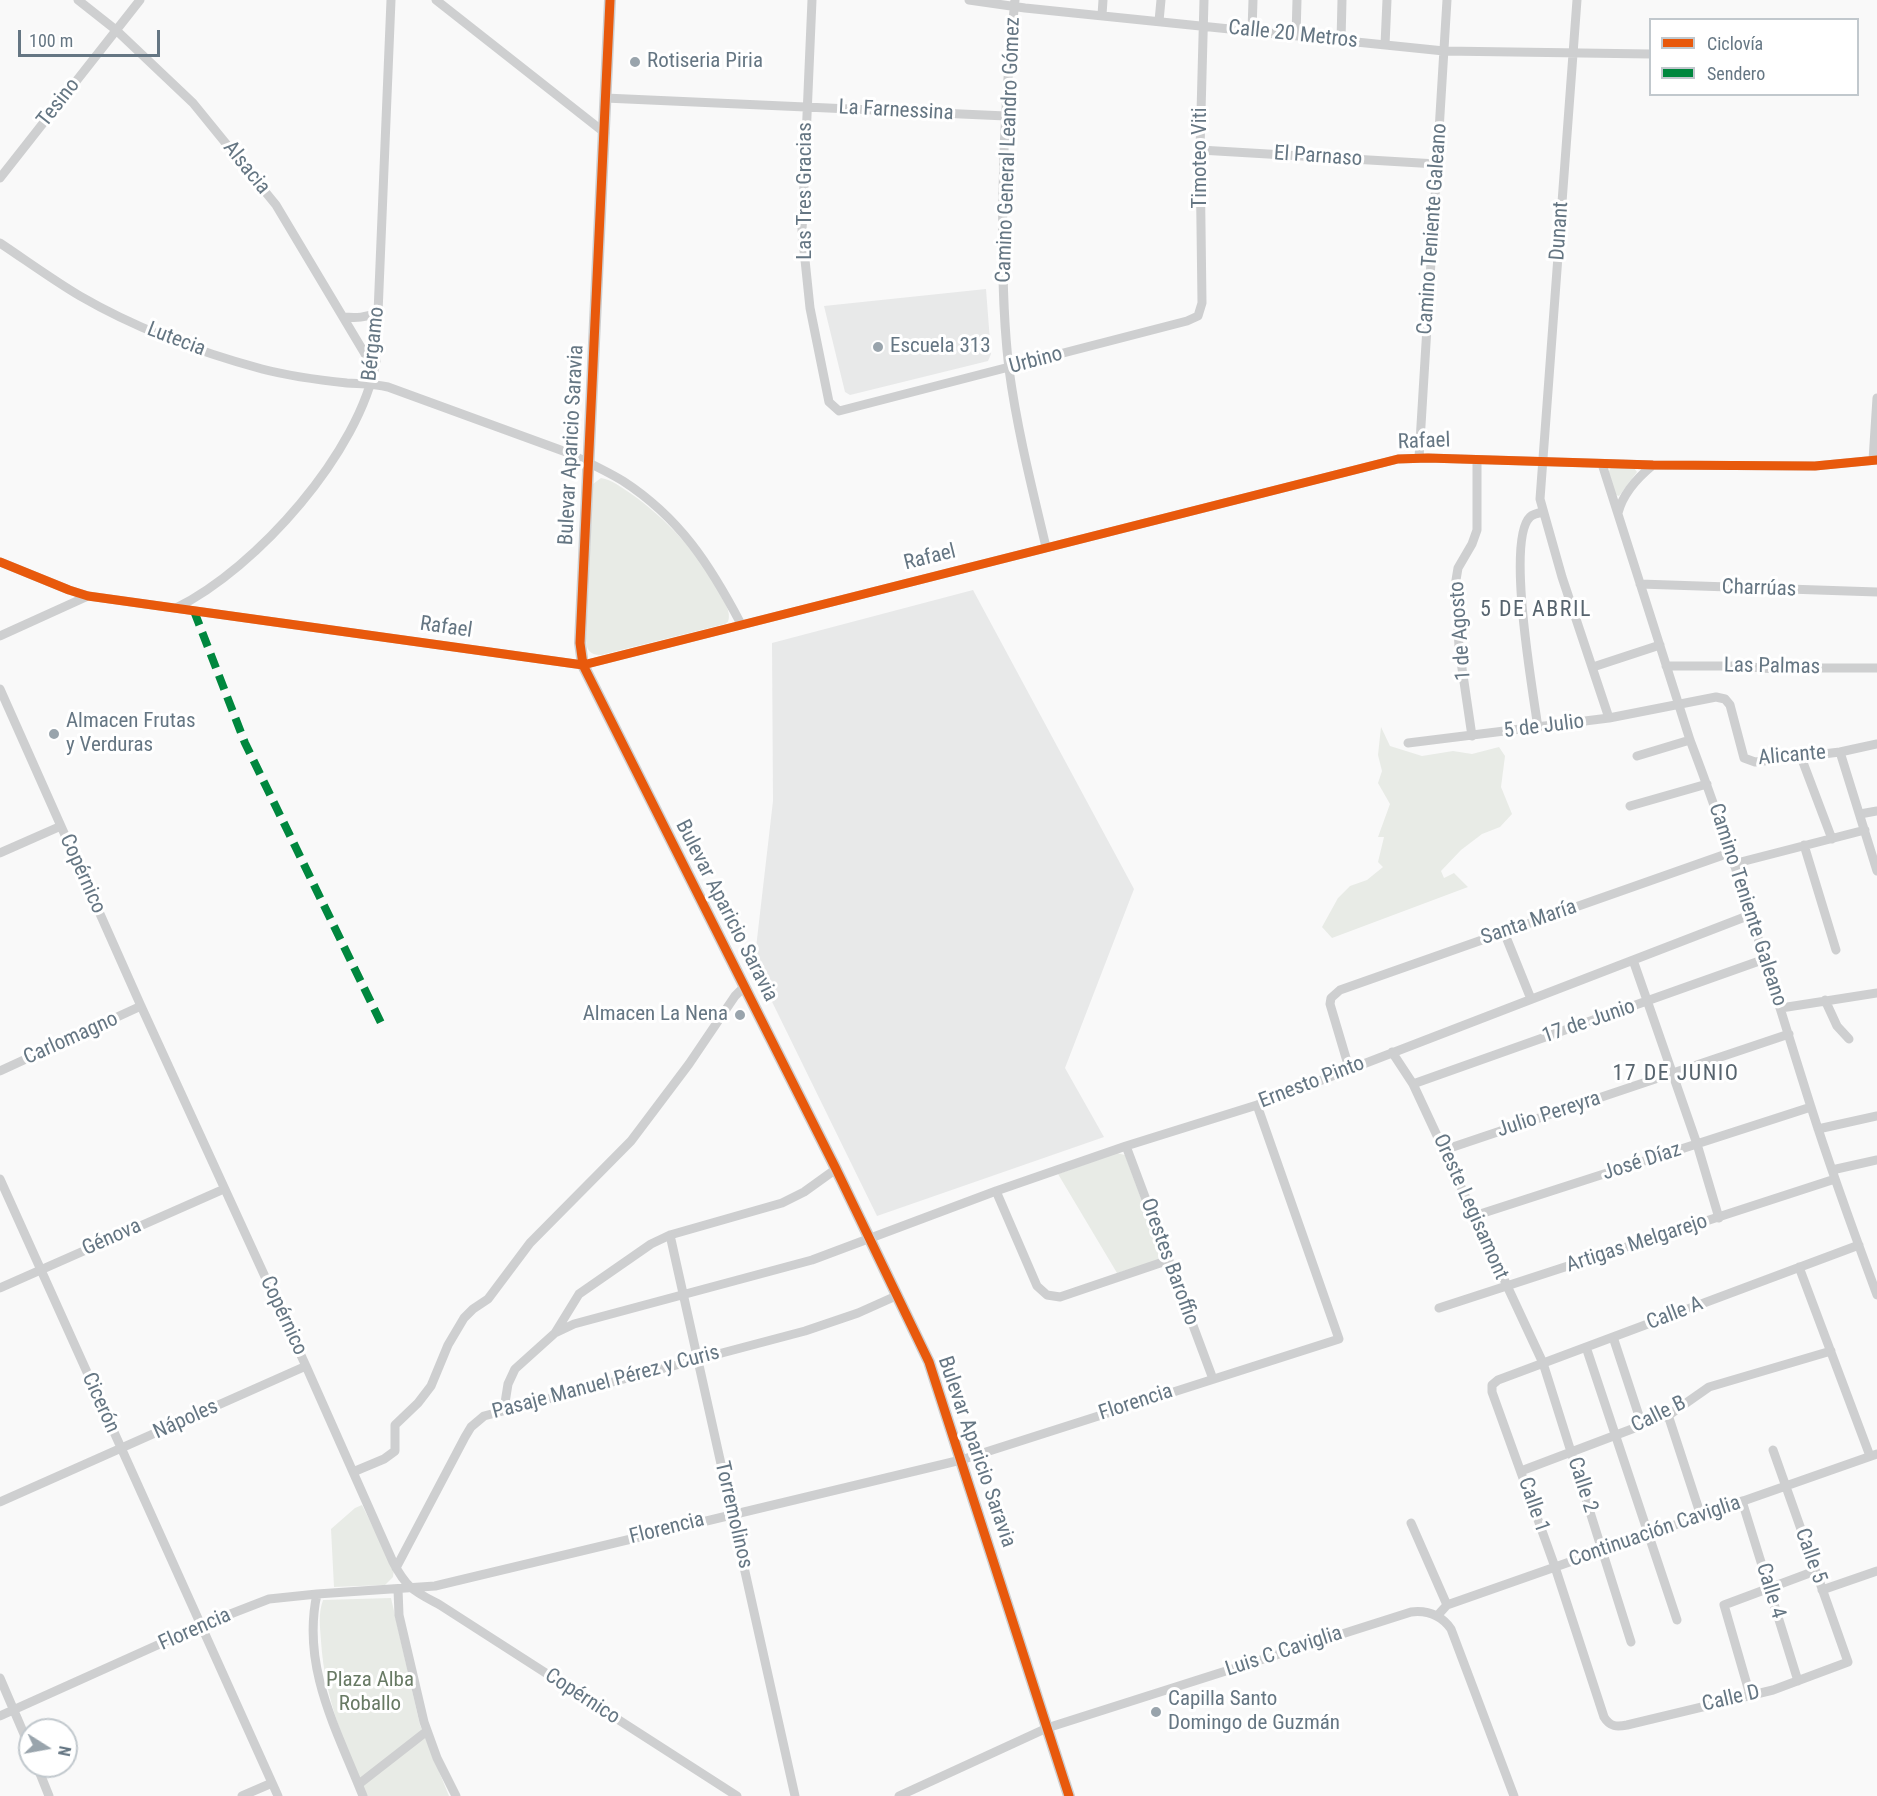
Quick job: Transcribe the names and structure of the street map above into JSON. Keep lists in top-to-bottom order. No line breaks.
{"streets":{"street":["Calle 20 Metros","Tesino","La Farnessina","Camino General Leandro Gómez","El Parnaso","Timoteo Viti","Alsacia","Las Tres Gracias","Camino Teniente Galeano","Dunant","Lutecia","Bérgamo","Urbino","Rafael","Bulevar Aparicio Saravia","Charrúas","1 de Agosto","Las Palmas","5 de Julio","Alicante","Copérnico","Santa María","17 de Junio","Carlomagno","Ernesto Pinto","Julio Pereyra","José Díaz","Oreste Legisamont","Génova","Artigas Melgarejo","Orestes Baroffio","Calle A","Pasaje Manuel Pérez y Curis","Cicerón","Florencia","Calle B","Nápoles","Calle 2","Calle 1","Torremolinos","Continuación Caviglia","Calle 5","Calle 4","Luis C Caviglia","Calle D"]},"crossings":[["Calle 20 Metros","Camino General Leandro Gómez"],["Calle 20 Metros","Timoteo Viti"],["Calle 20 Metros","Camino Teniente Galeano"],["Calle 20 Metros","Dunant"],["Tesino","Alsacia"],["La Farnessina","Camino General Leandro Gómez"],["La Farnessina","Las Tres Gracias"],["La Farnessina","Bulevar Aparicio Saravia"],["Camino General Leandro Gómez","Urbino"],["Camino General Leandro Gómez","Rafael"],["El Parnaso","Timoteo Viti"],["El Parnaso","Camino Teniente Galeano"],["Timoteo Viti","Urbino"],["Alsacia","Bérgamo"],["Las Tres Gracias","Urbino"],["Camino Teniente Galeano","Rafael"],["Camino Teniente Galeano","Charrúas"],["Camino Teniente Galeano","Las Palmas"],["Camino Teniente Galeano","5 de Julio"],["Camino Teniente Galeano","Alicante"],["Camino Teniente Galeano","Santa María"],["Camino Teniente Galeano","17 de Junio"],["Camino Teniente Galeano","Ernesto Pinto"],["Camino Teniente Galeano","Julio Pereyra"],["Camino Teniente Galeano","José Díaz"],["Camino Teniente Galeano","Artigas Melgarejo"],["Camino Teniente Galeano","Calle A"],["Dunant","Rafael"],["Dunant","5 de Julio"],["Lutecia","Bérgamo"],["Bérgamo","Rafael"],["Rafael","Bulevar Aparicio Saravia"],["Rafael","1 de Agosto"],["Bulevar Aparicio Saravia","Ernesto Pinto"],["Bulevar Aparicio Saravia","Pasaje Manuel Pérez y Curis"],["Bulevar Aparicio Saravia","Florencia"],["Bulevar Aparicio Saravia","Luis C Caviglia"],["1 de Agosto","5 de Julio"],["5 de Julio","Alicante"],["Copérnico","Carlomagno"],["Copérnico","Génova"],["Copérnico","Pasaje Manuel Pérez y Curis"],["Copérnico","Florencia"],["Copérnico","Nápoles"],["Santa María","Ernesto Pinto"],["17 de Junio","Oreste Legisamont"],["Ernesto Pinto","Oreste Legisamont"],["Ernesto Pinto","Orestes Baroffio"],["Ernesto Pinto","Florencia"],["Ernesto Pinto","Torremolinos"],["Julio Pereyra","Oreste Legisamont"],["José Díaz","Oreste Legisamont"],["Oreste Legisamont","Artigas Melgarejo"],["Oreste Legisamont","Calle A"],["Oreste Legisamont","Calle 2"],["Génova","Cicerón"],["Orestes Baroffio","Florencia"],["Calle A","Calle 2"],["Calle A","Calle 1"],["Pasaje Manuel Pérez y Curis","Torremolinos"],["Cicerón","Florencia"],["Cicerón","Nápoles"],["Florencia","Torremolinos"],["Calle B","Calle 2"],["Calle B","Calle 1"],["Calle 2","Continuación Caviglia"],["Calle 1","Continuación Caviglia"],["Calle 1","Calle D"],["Continuación Caviglia","Calle 5"],["Continuación Caviglia","Calle 4"],["Continuación Caviglia","Luis C Caviglia"],["Calle 5","Calle D"],["Calle 4","Calle D"]],"districts":["5 DE ABRIL","17 DE JUNIO"],"parks":["Plaza Alba Roballo"],"places":["Rotiseria Piria","Escuela 313","Almacen Frutas y Verduras","Almacen La Nena","Capilla Santo Domingo de Guzmán"],"legend":["Ciclovía","Sendero"],"scale_bar":"100 m","north":"right"}
